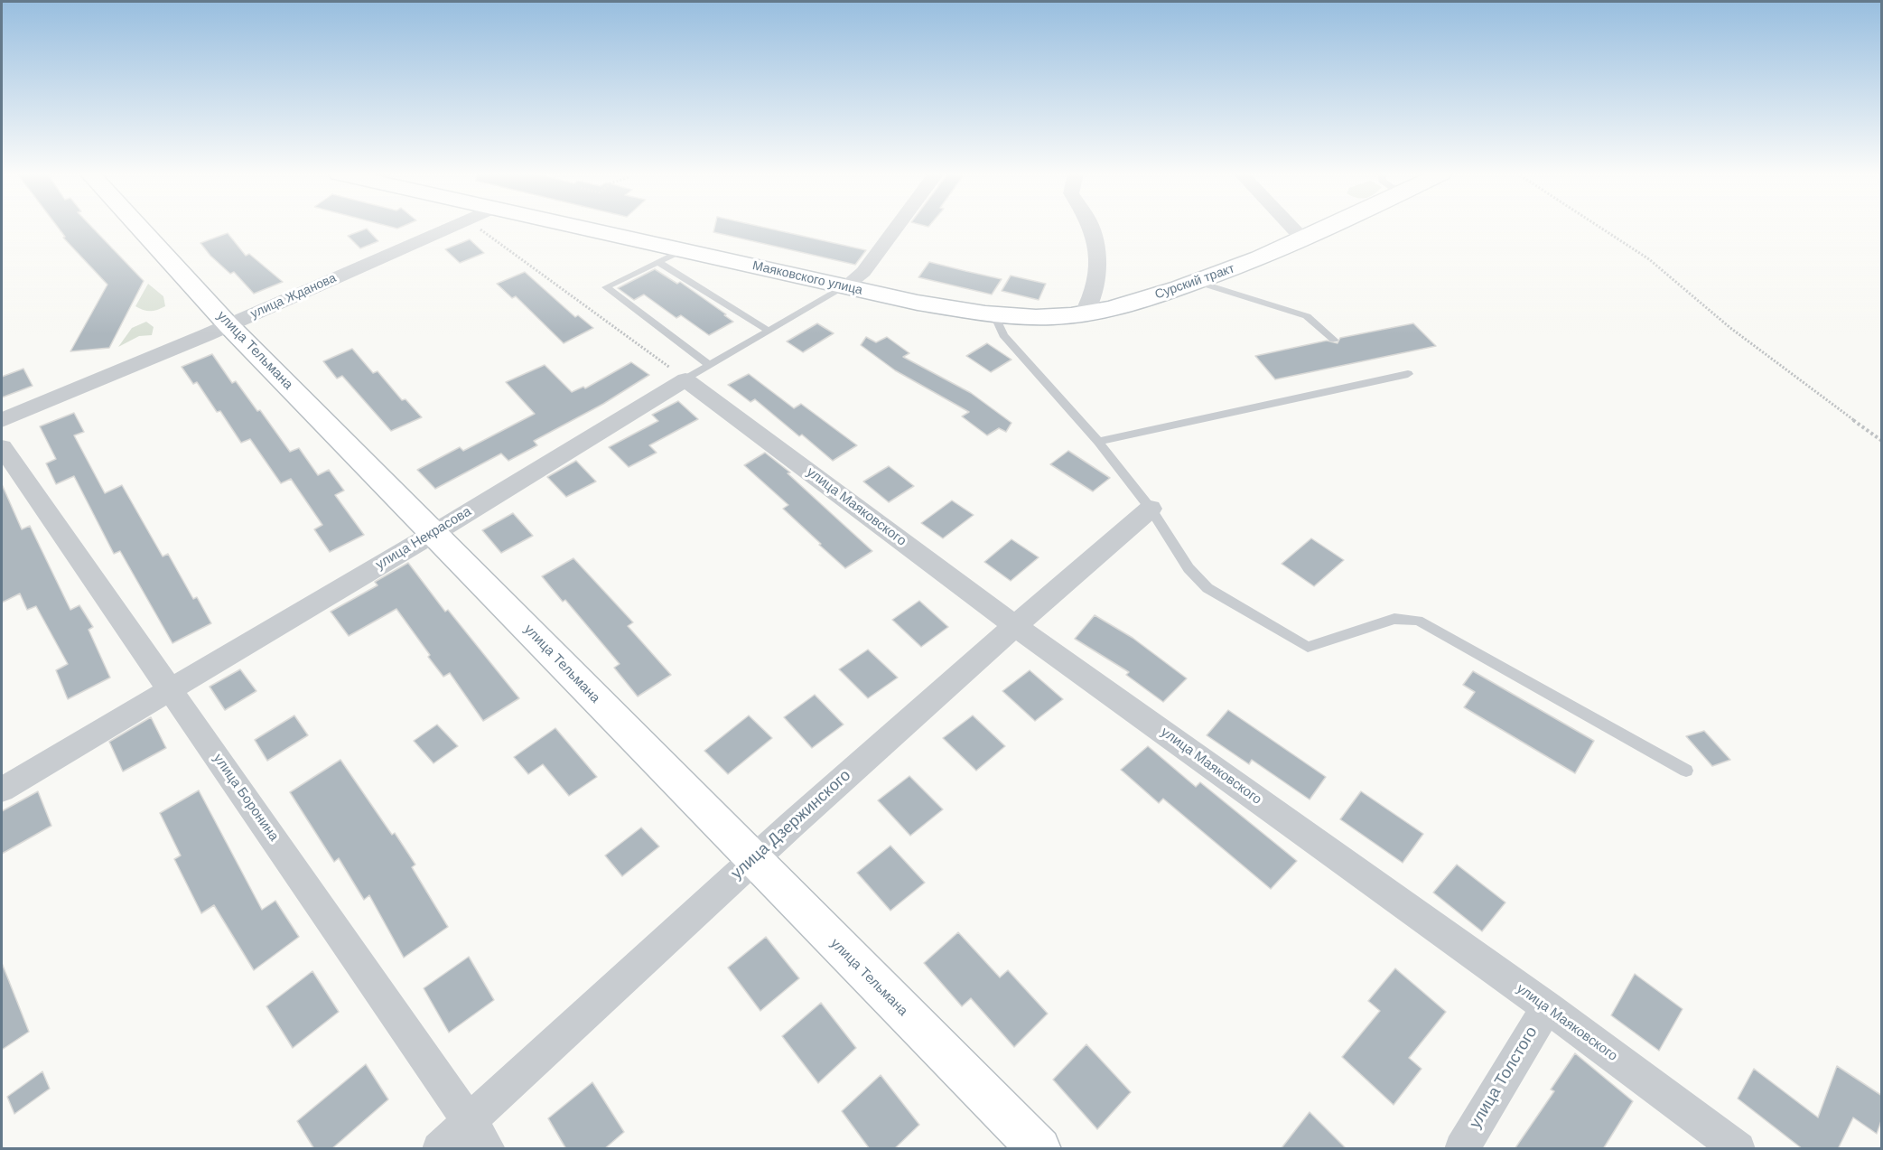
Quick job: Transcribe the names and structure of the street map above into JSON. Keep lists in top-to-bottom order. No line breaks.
{"streets":{"street":["Маяковского улица","Сурский тракт","улица Жданова","улица Тельмана","улица Маяковского","улица Некрасова","улица Боронина","улица Дзержинского","улица Толстого"]},"crossings":[["Маяковского улица","Сурский тракт"],["Маяковского улица","улица Некрасова"],["улица Жданова","улица Тельмана"],["улица Тельмана","улица Некрасова"],["улица Тельмана","улица Дзержинского"],["улица Маяковского","улица Некрасова"],["улица Маяковского","улица Дзержинского"],["улица Маяковского","улица Толстого"],["улица Некрасова","улица Боронина"],["улица Боронина","улица Дзержинского"]]}
